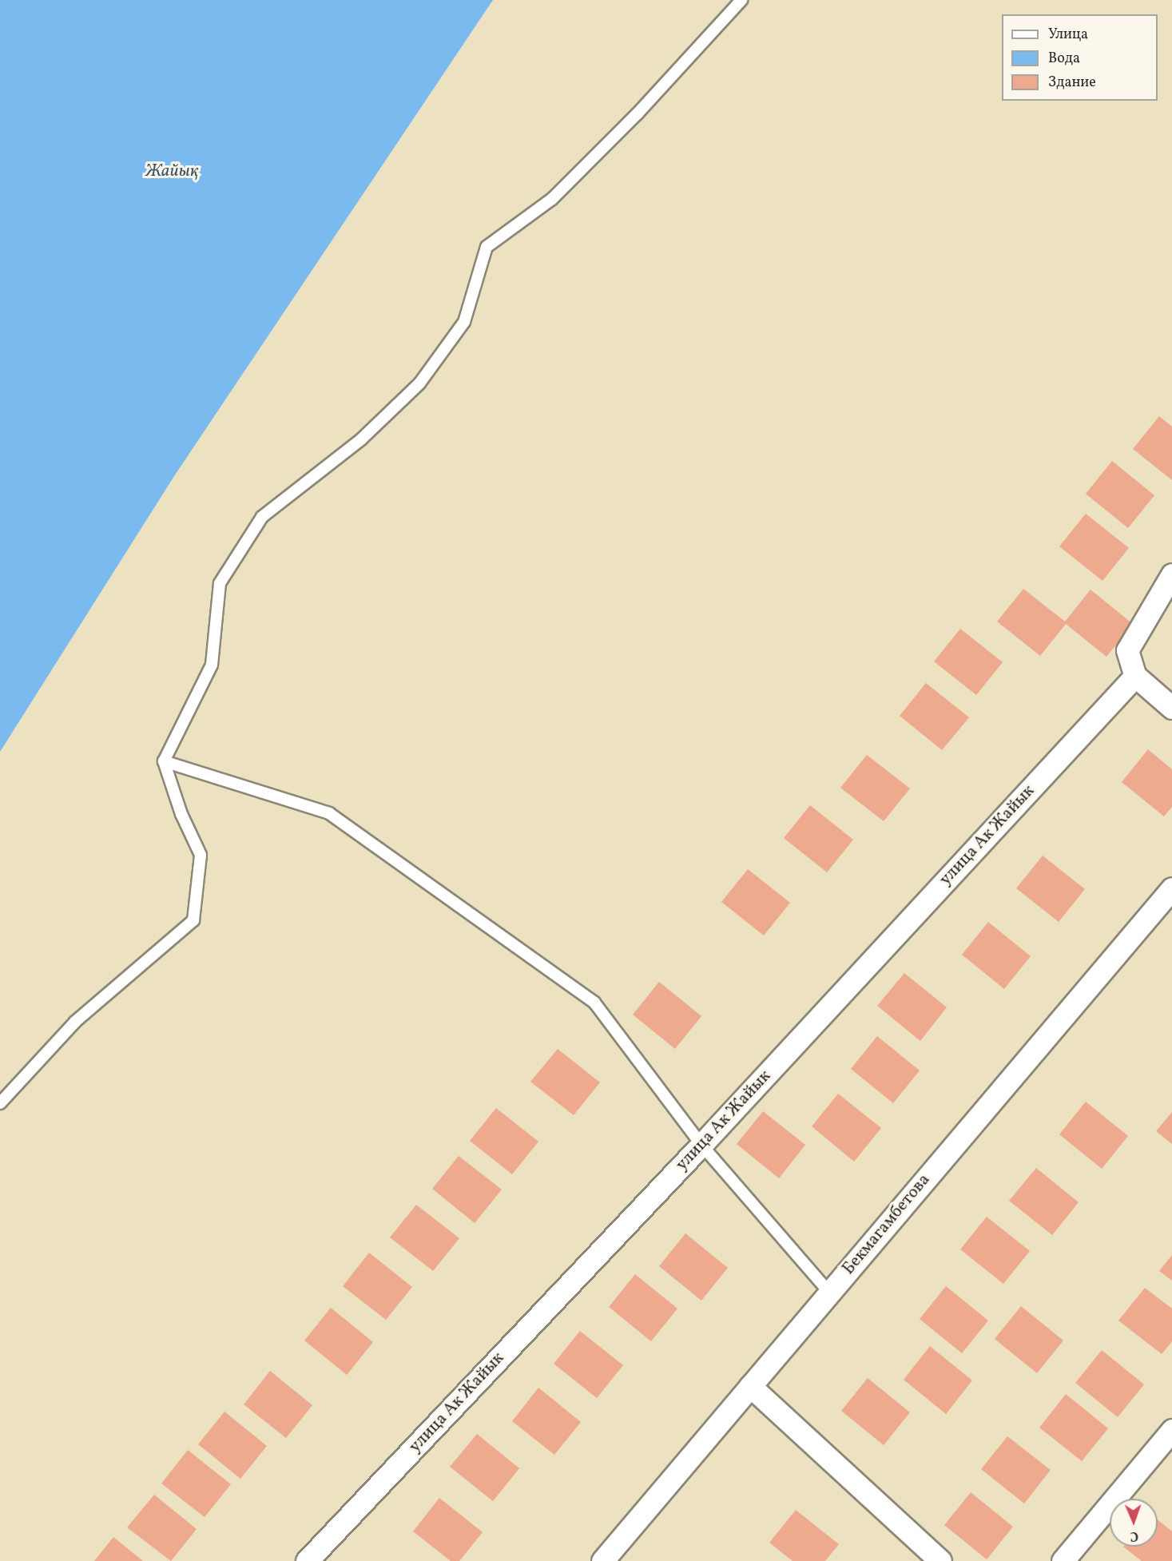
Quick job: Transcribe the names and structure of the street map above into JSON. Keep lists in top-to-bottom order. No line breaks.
{"streets":{"street":["улица Ак Жайык","Бекмагамбетова"]},"water":["Жайық"],"legend":["Улица","Вода","Здание"],"north":"bottom"}
